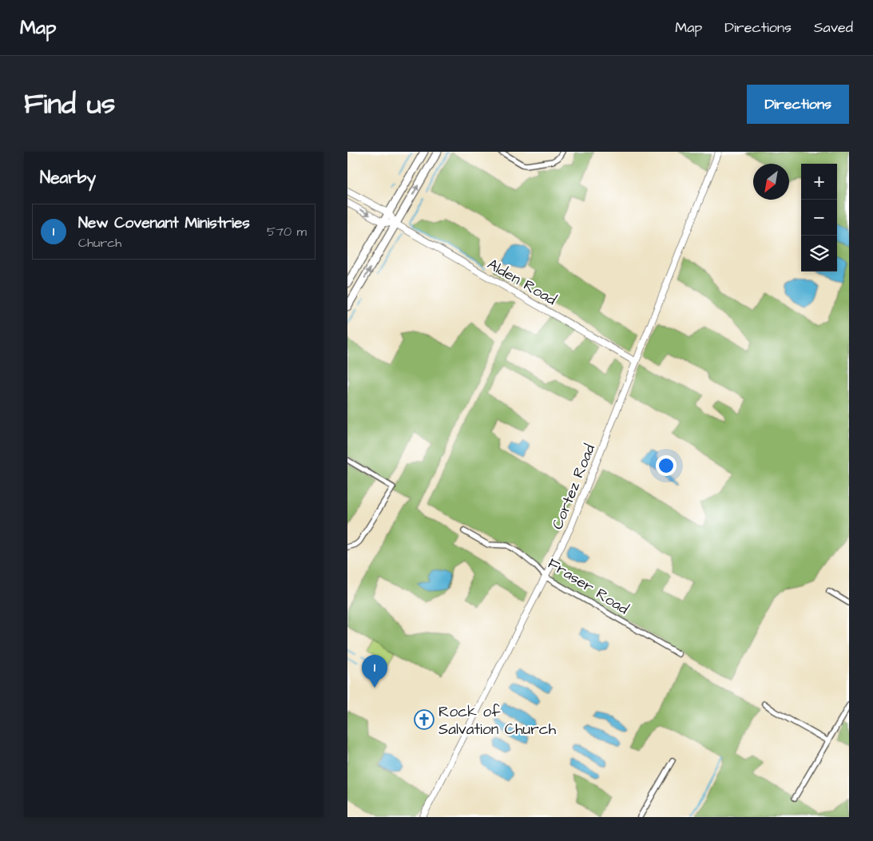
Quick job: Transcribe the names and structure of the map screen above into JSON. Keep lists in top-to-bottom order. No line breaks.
{"streets":{"street":["Alden Road","Cortez Road","Fraser Road"]},"crossings":[["Alden Road","Cortez Road"],["Cortez Road","Fraser Road"]],"places":{"church":["Rock of Salvation Church"]},"north":"bottom left","page":{"header":"Map","nav":["Map","Directions","Saved"],"title":"Find us","buttons":"Directions","heading":"Nearby","map_buttons":["+","−"],"list":[{"mark":"1","name":"New Covenant Ministries","note":"Church","value":"570 m"}],"pins":"1"}}
